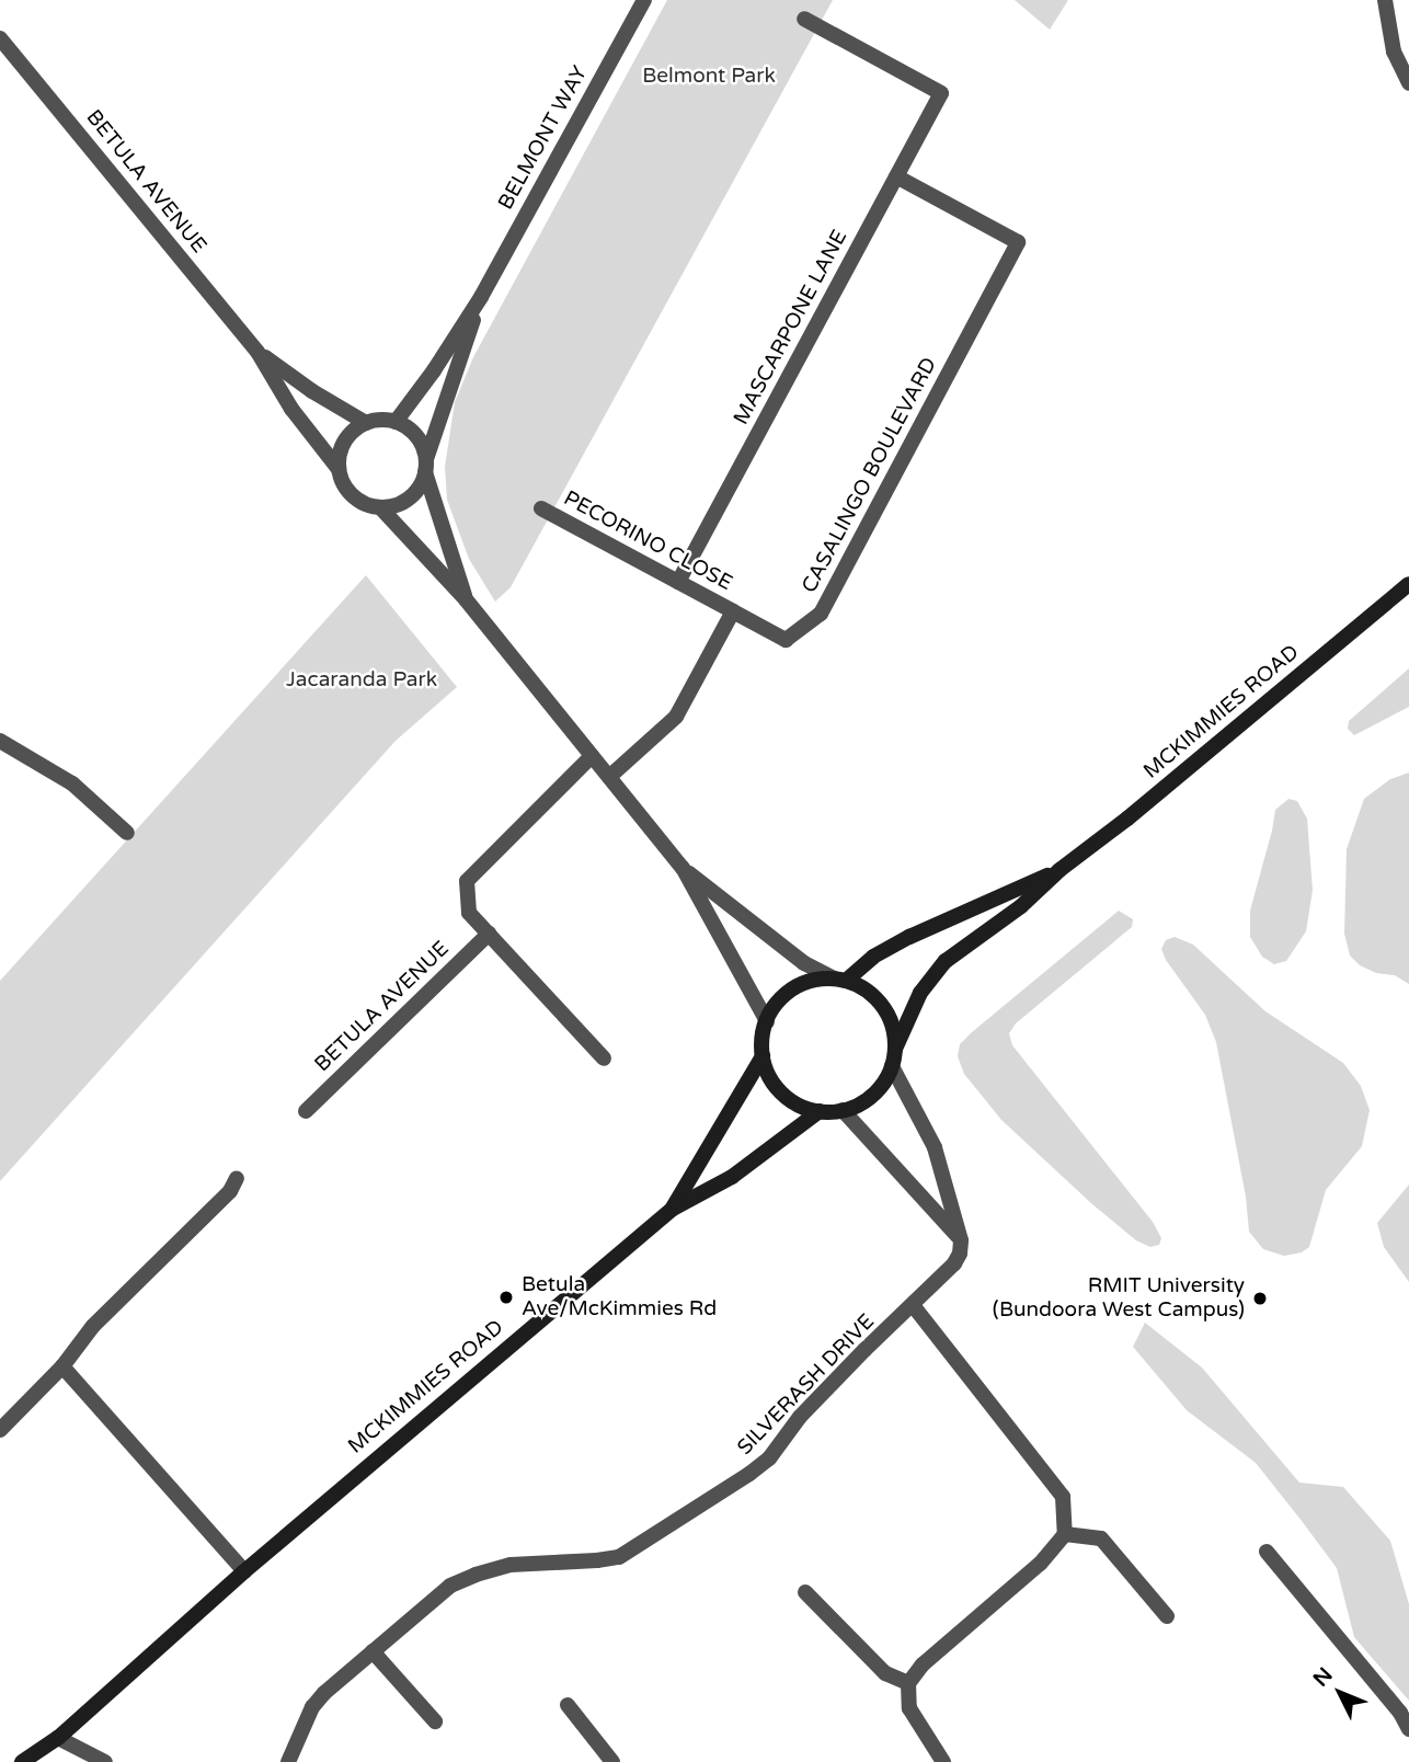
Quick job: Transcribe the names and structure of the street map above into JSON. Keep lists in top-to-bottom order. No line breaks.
{"streets":{"main road":["MCKIMMIES ROAD"],"street":["BELMONT WAY","BETULA AVENUE","MASCARPONE LANE","CASALINGO BOULEVARD","PECORINO CLOSE","SILVERASH DRIVE"]},"crossings":[["BELMONT WAY","BETULA AVENUE"],["BETULA AVENUE","MCKIMMIES ROAD"],["MASCARPONE LANE","CASALINGO BOULEVARD"],["MASCARPONE LANE","PECORINO CLOSE"],["CASALINGO BOULEVARD","PECORINO CLOSE"]],"parks":["Belmont Park","Jacaranda Park"],"places":["Betula Ave/McKimmies Rd","RMIT University (Bundoora West Campus)"],"north":"top left"}
